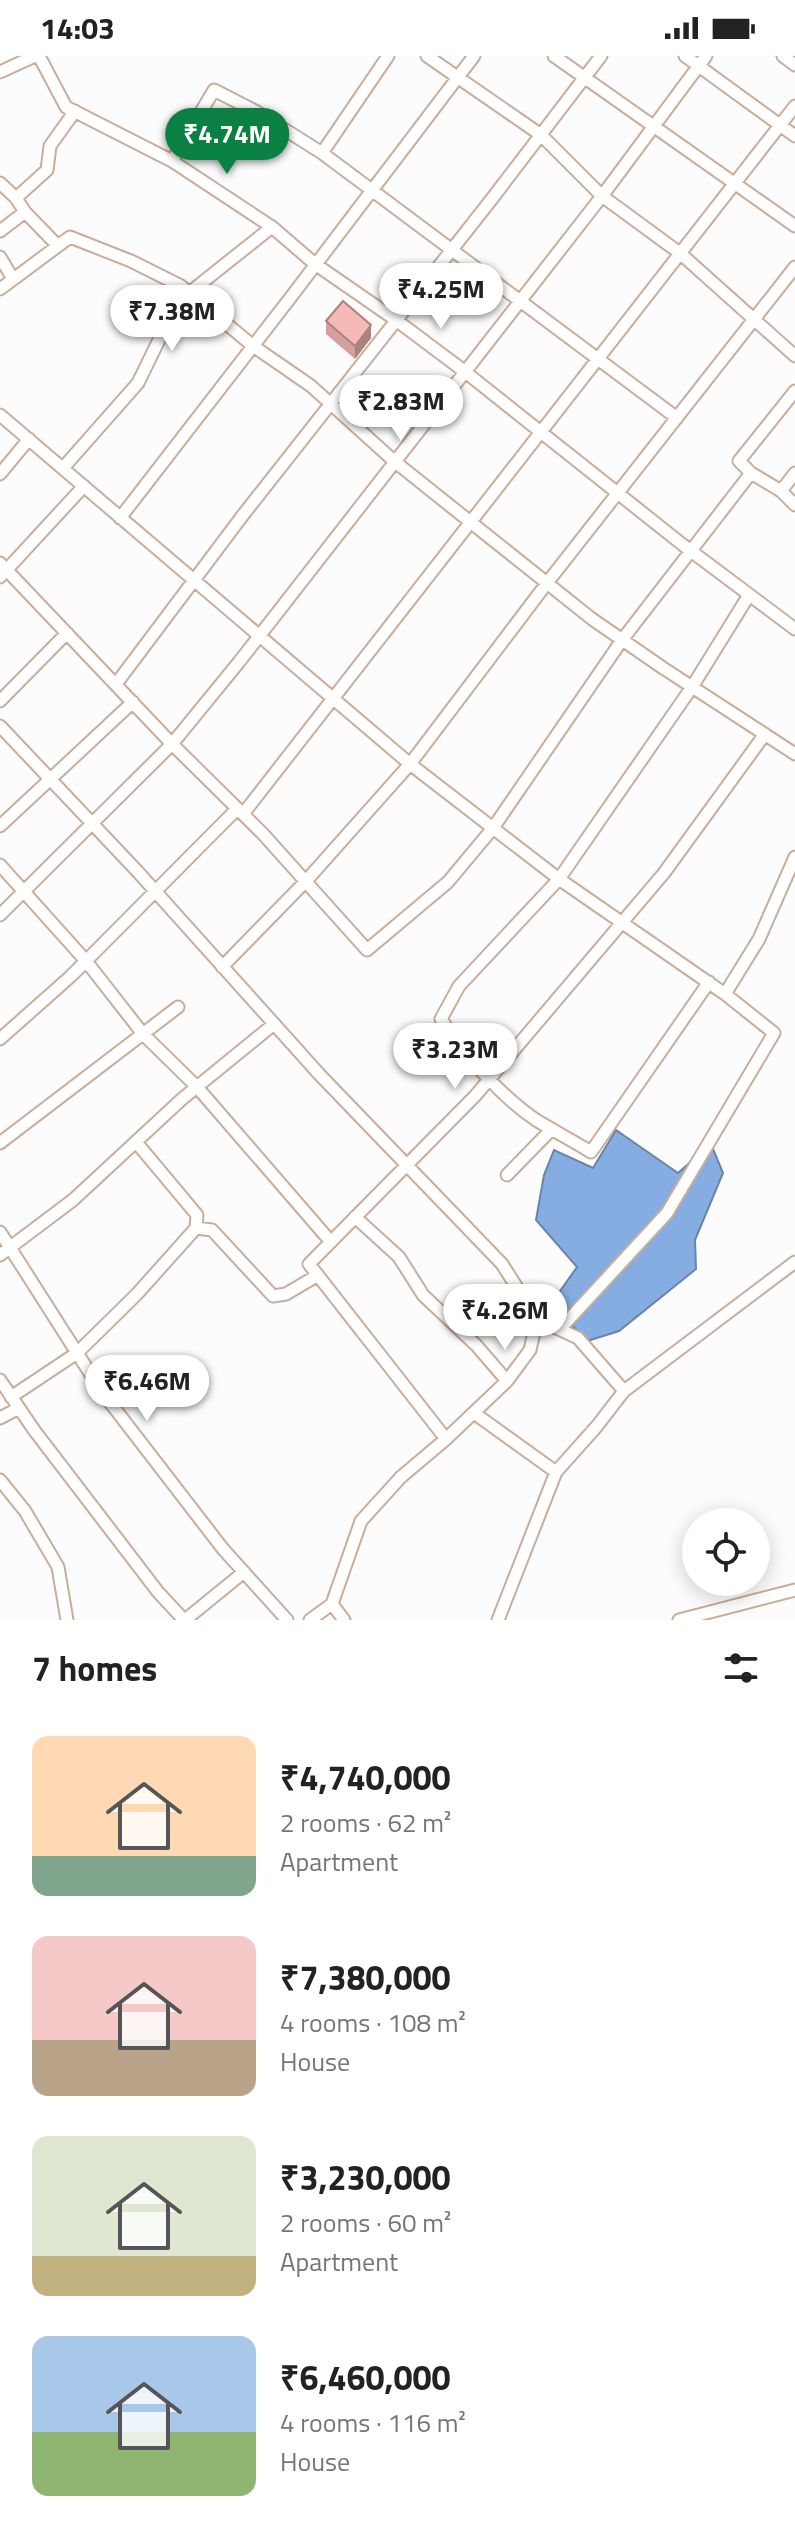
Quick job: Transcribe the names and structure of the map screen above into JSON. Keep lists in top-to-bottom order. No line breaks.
{"page":{"status":"14:03","price":["₹4.74M","₹4.25M","₹7.38M","₹2.83M","₹3.23M","₹4.26M","₹6.46M"],"heading":"7 homes","list":[{"name":"₹4,740,000","note":"2 rooms · 62 m² · Apartment"},{"name":"₹7,380,000","note":"4 rooms · 108 m² · House"},{"name":"₹3,230,000","note":"2 rooms · 60 m² · Apartment"},{"name":"₹6,460,000","note":"4 rooms · 116 m² · House"}]}}
